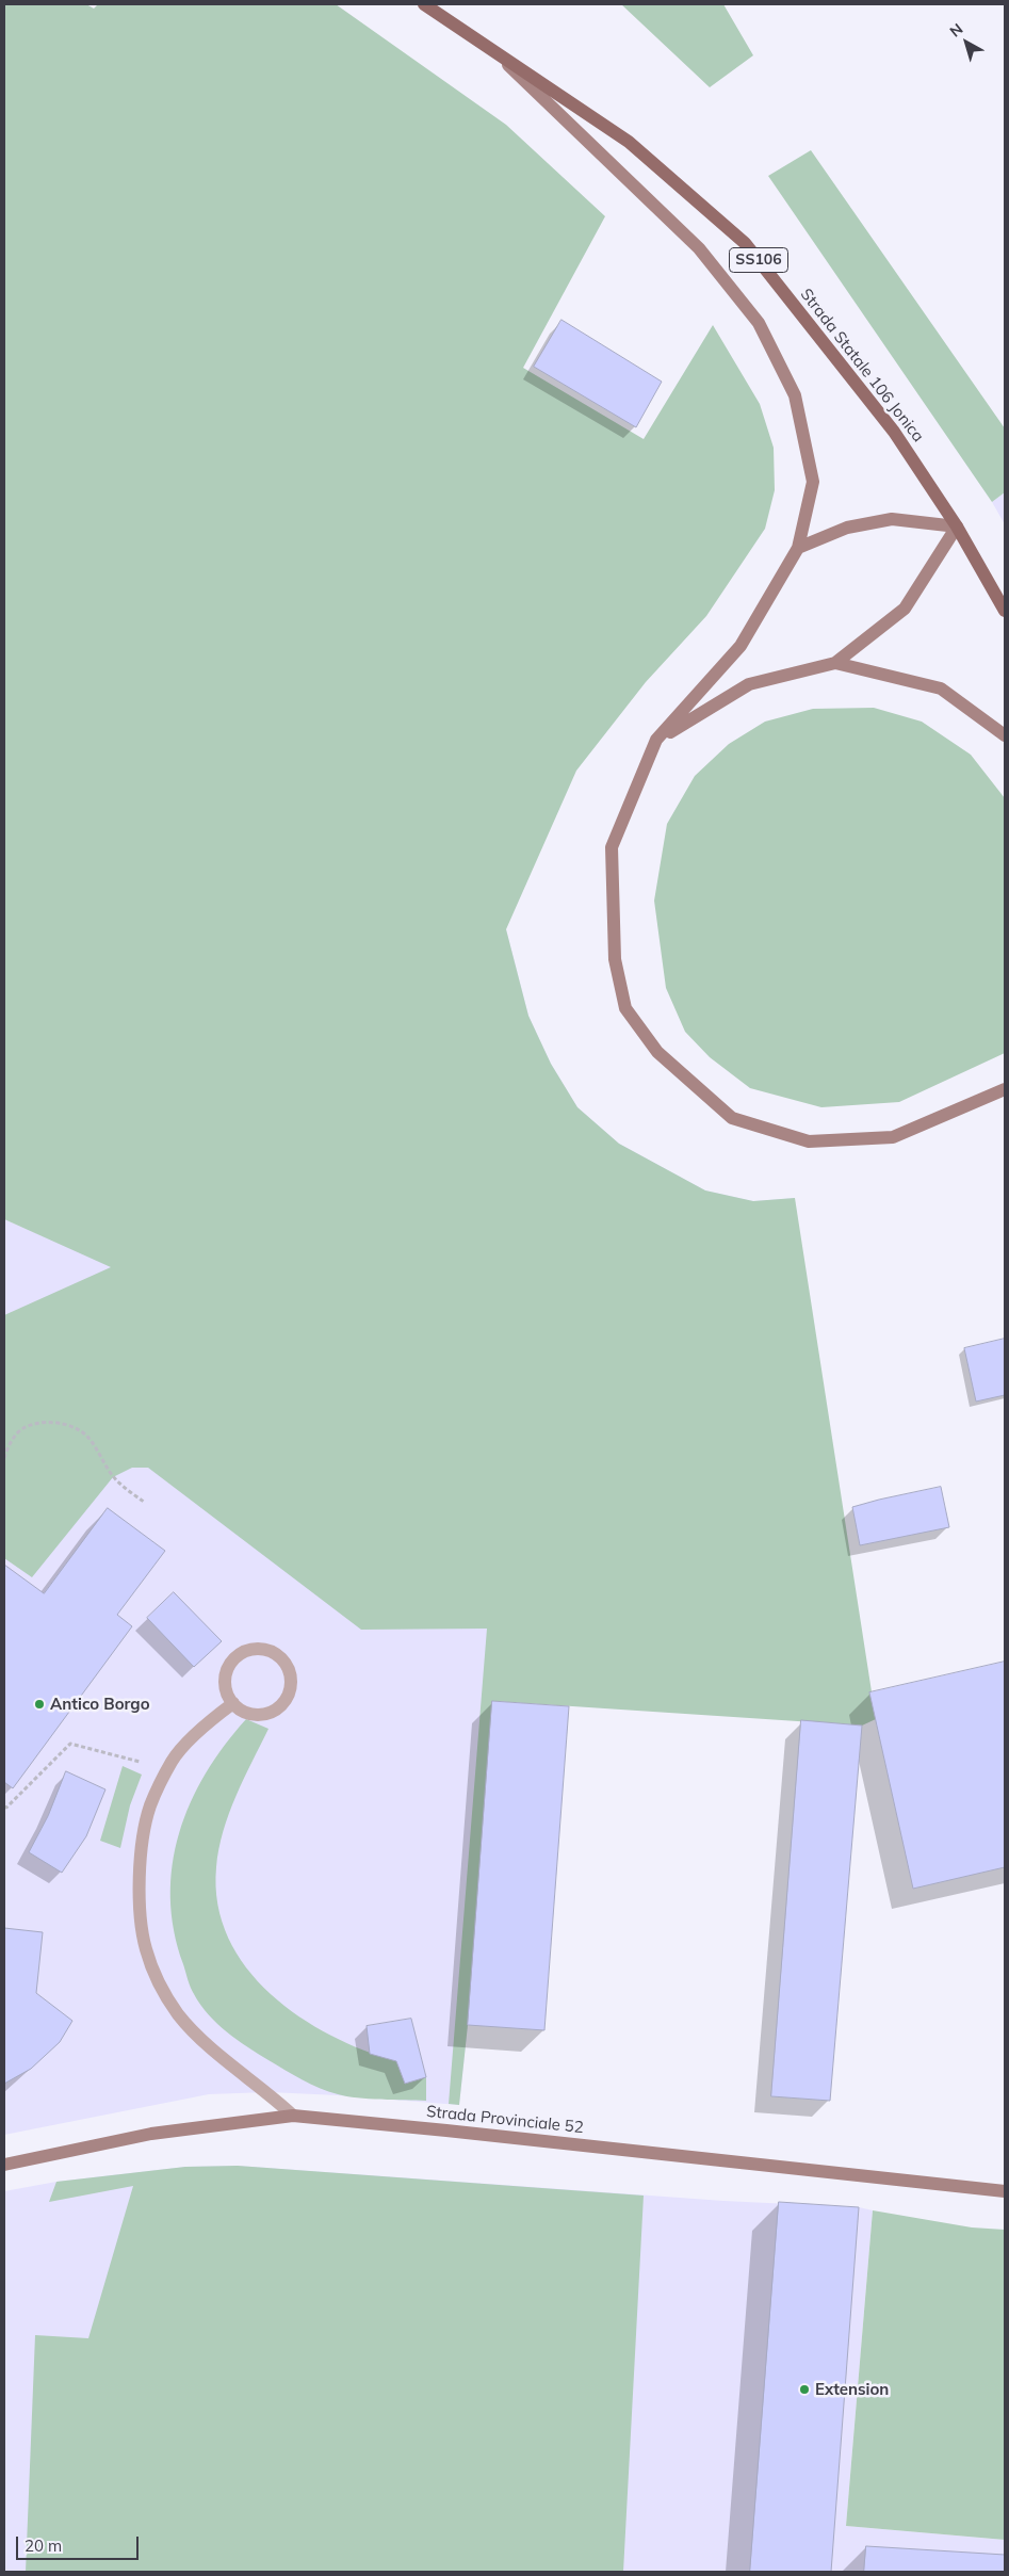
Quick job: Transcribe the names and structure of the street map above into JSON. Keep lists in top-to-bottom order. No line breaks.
{"streets":{"main road":["SS106","Strada Statale 106 Jonica","Strada Provinciale 52"]},"places":["Antico Borgo","Extension"],"scale_bar":"20 m","north":"top left"}
